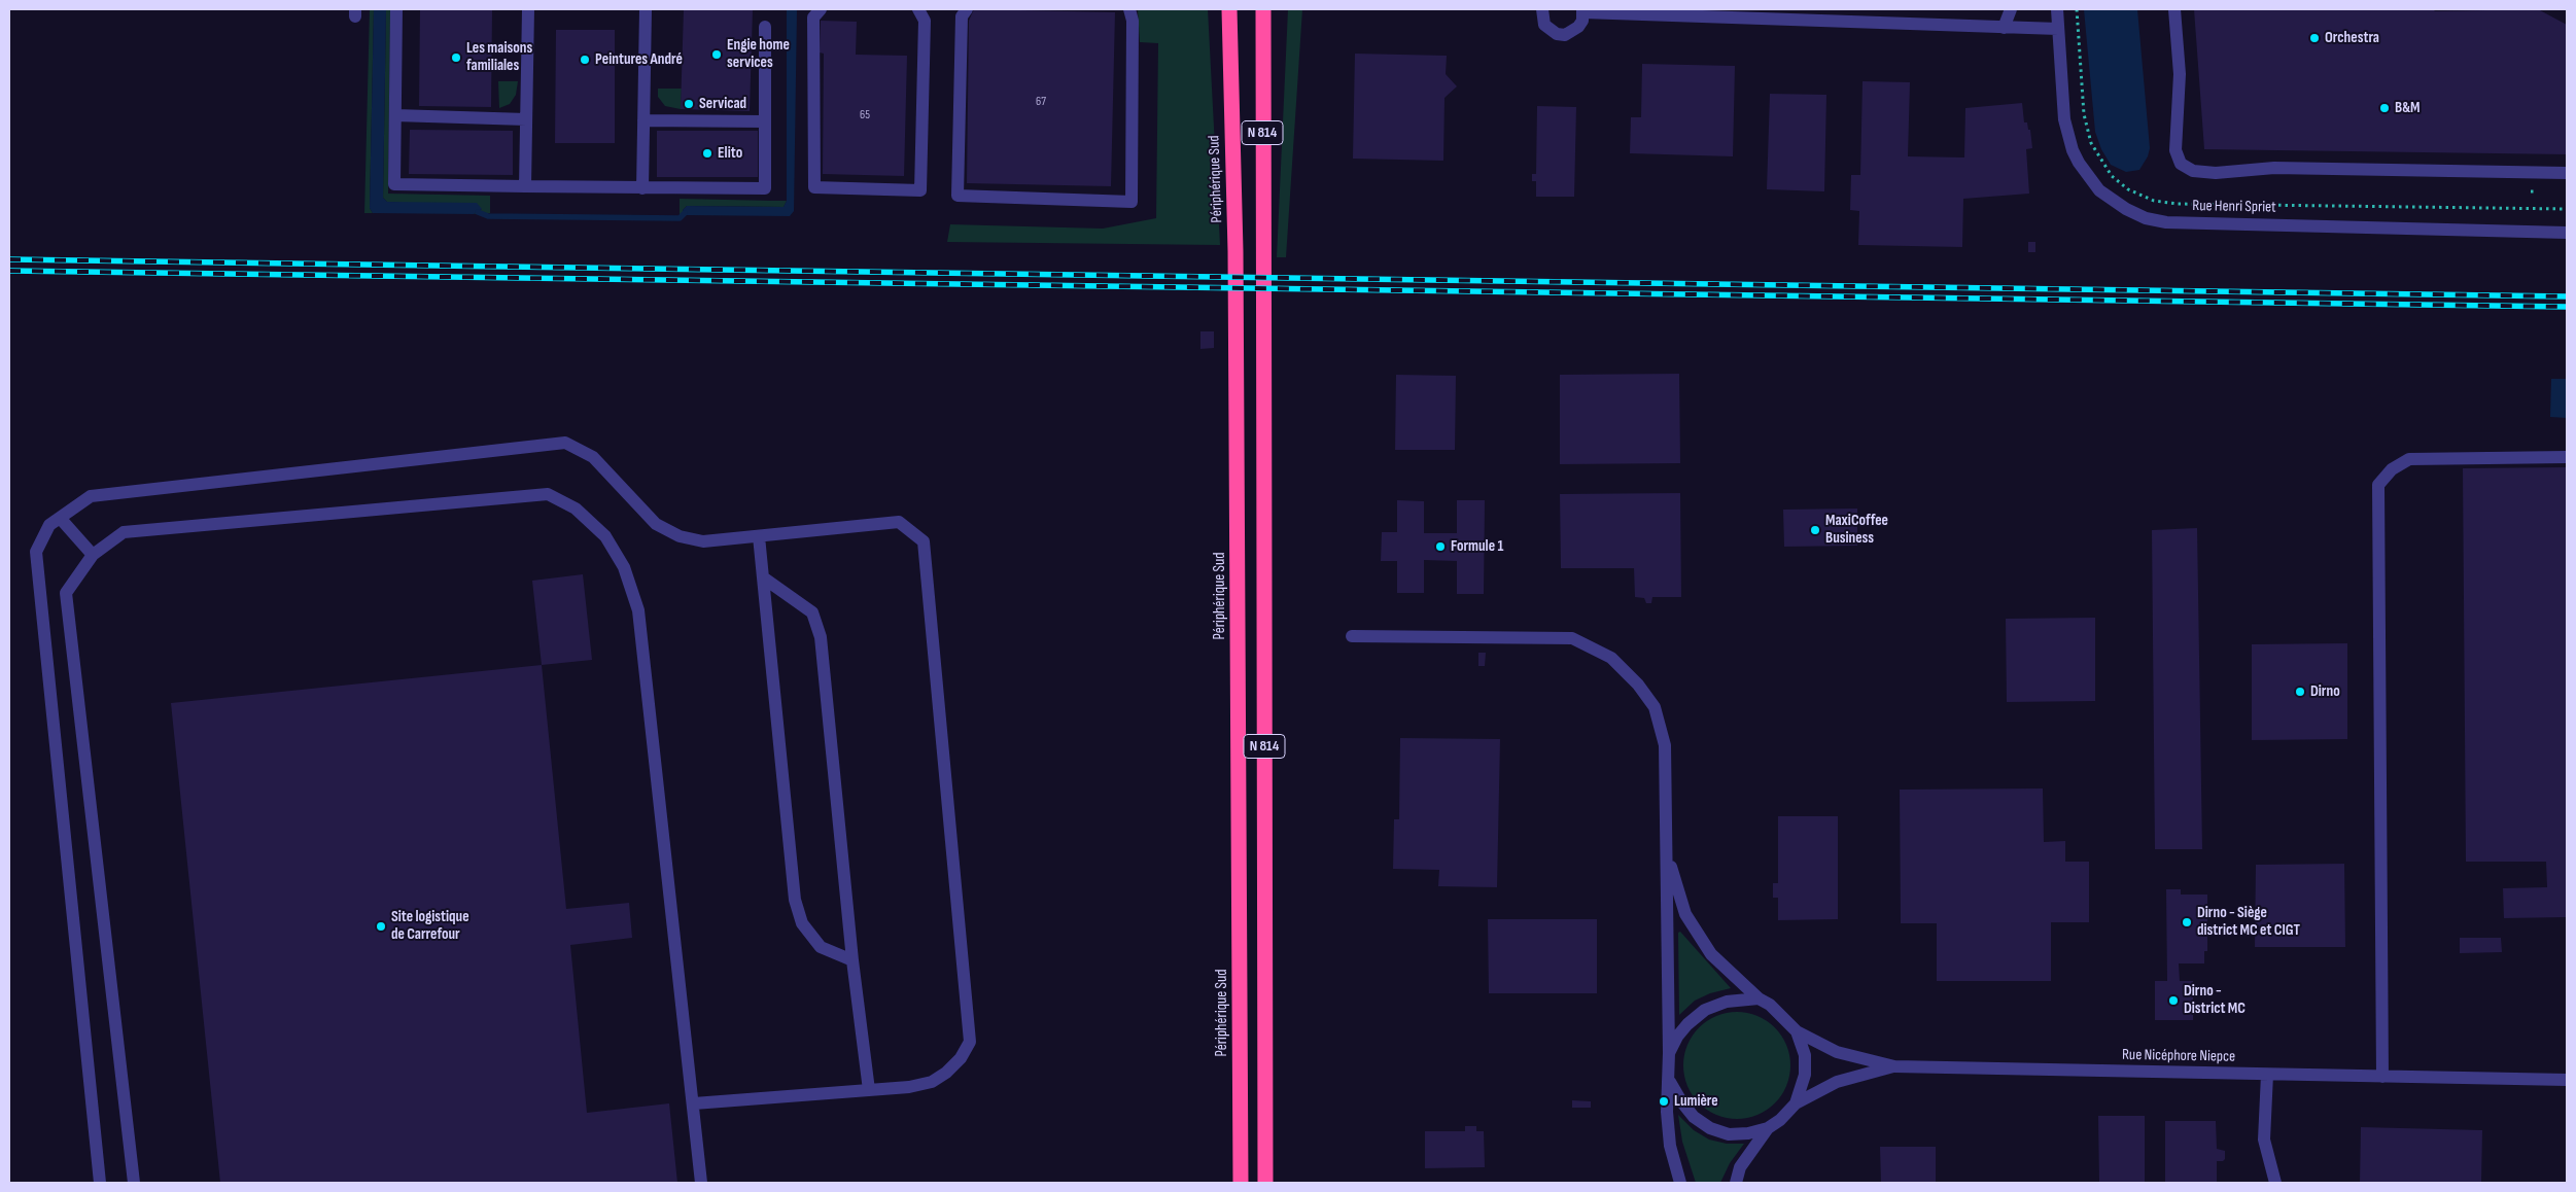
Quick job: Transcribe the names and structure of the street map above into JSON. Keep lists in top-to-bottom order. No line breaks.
{"streets":{"highway":["N 814","Périphérique Sud"],"street":["Rue Henri Spriet","Rue Nicéphore Niepce"]},"places":["Orchestra","Engie home services","Les maisons familiales","Peintures André","Servicad","B&M","Elito","MaxiCoffee Business","Formule 1","Dirno","Dirno - Siège district MC et CIGT","Site logistique de Carrefour","Dirno - District MC","Lumière"],"house_numbers":["67","65"]}
